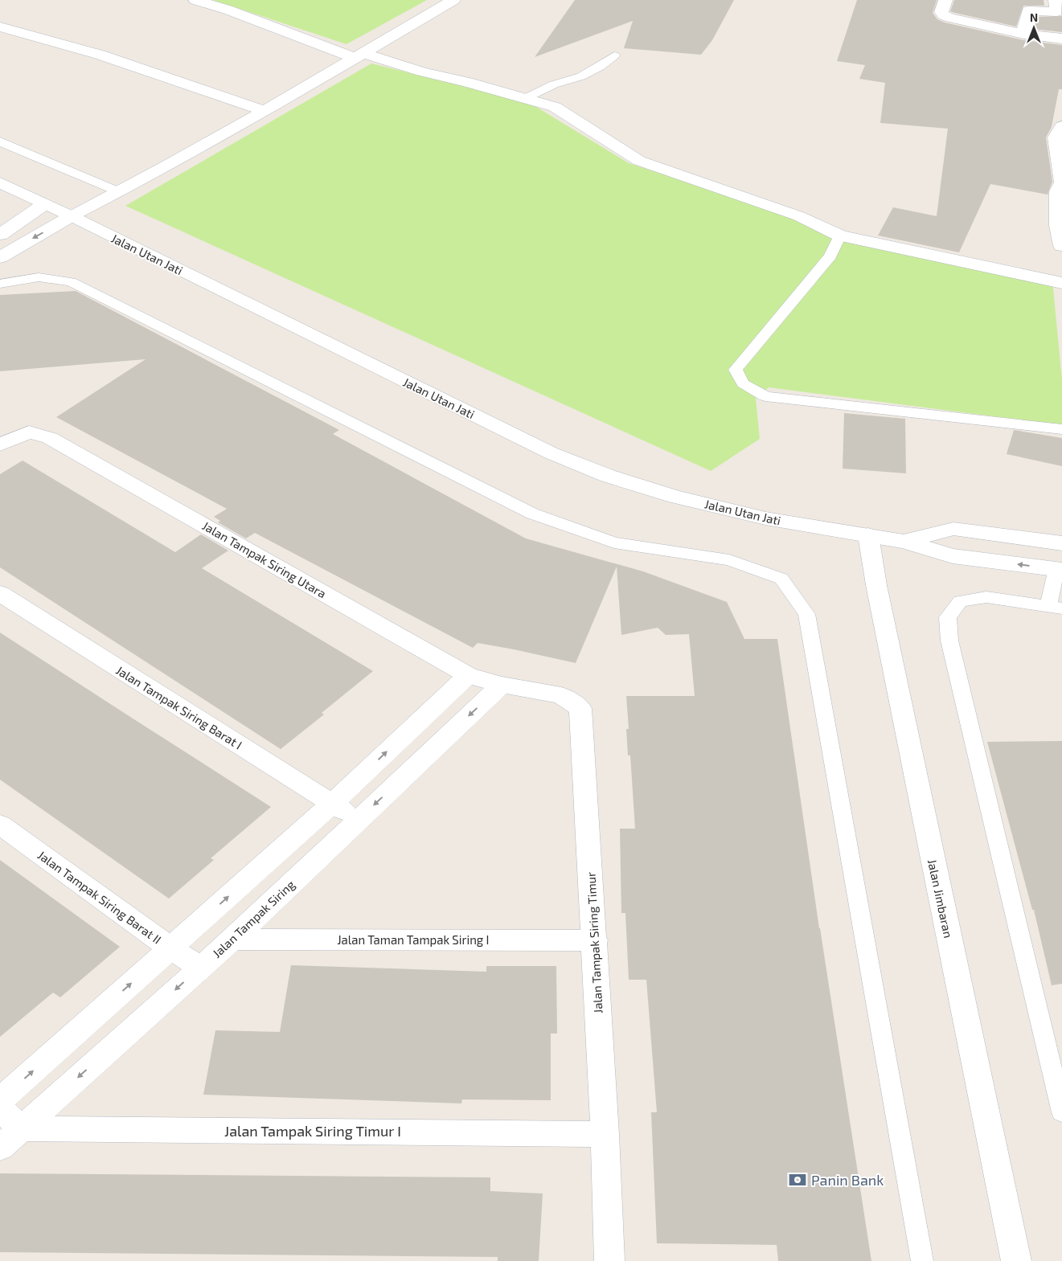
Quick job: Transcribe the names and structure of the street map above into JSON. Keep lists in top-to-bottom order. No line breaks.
{"streets":{"street":["Jalan Utan Jati","Jalan Tampak Siring Utara","Jalan Tampak Siring Barat I","Jalan Tampak Siring Barat II","Jalan Jimbaran","Jalan Tampak Siring","Jalan Taman Tampak Siring I","Jalan Tampak Siring Timur","Jalan Tampak Siring Timur I"]},"crossings":[["Jalan Utan Jati","Jalan Jimbaran"],["Jalan Tampak Siring Utara","Jalan Tampak Siring"],["Jalan Tampak Siring Utara","Jalan Tampak Siring Timur"],["Jalan Tampak Siring Barat I","Jalan Tampak Siring"],["Jalan Tampak Siring Barat II","Jalan Tampak Siring"],["Jalan Tampak Siring","Jalan Taman Tampak Siring I"],["Jalan Tampak Siring","Jalan Tampak Siring Timur"],["Jalan Tampak Siring","Jalan Tampak Siring Timur I"],["Jalan Taman Tampak Siring I","Jalan Tampak Siring Timur"],["Jalan Tampak Siring Timur","Jalan Tampak Siring Timur I"]],"places":{"bank":["Panin Bank"]},"north":"top"}
